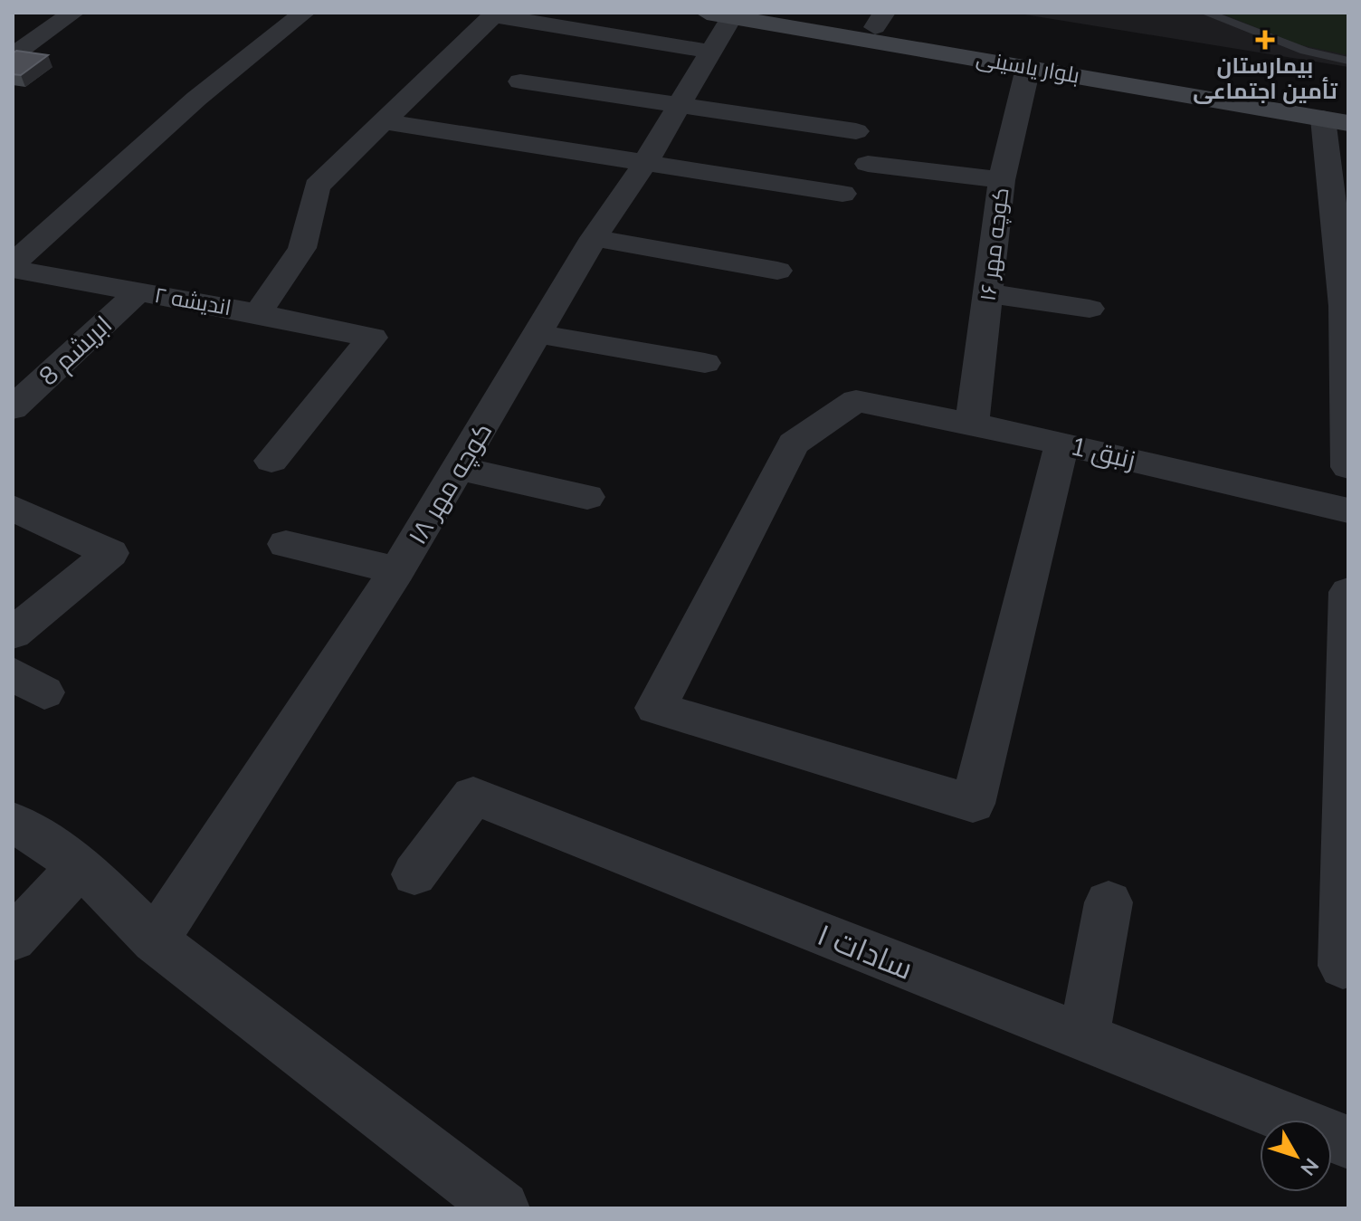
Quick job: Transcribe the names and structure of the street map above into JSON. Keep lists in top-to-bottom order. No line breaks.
{"streets":{"main road":["بلوار یاسینی"],"street":["کوچه مهر ۱۶","اندیشه ۲","ابریشم 8","زنبق 1","کوچه مهر ۱۸","سادات ۱"]},"crossings":[["بلوار یاسینی","کوچه مهر ۱۶"],["بلوار یاسینی","کوچه مهر ۱۸"],["کوچه مهر ۱۶","زنبق 1"],["اندیشه ۲","ابریشم 8"]],"places":{"health":["بیمارستان تأمین اجتماعی"]},"north":"bottom right"}
